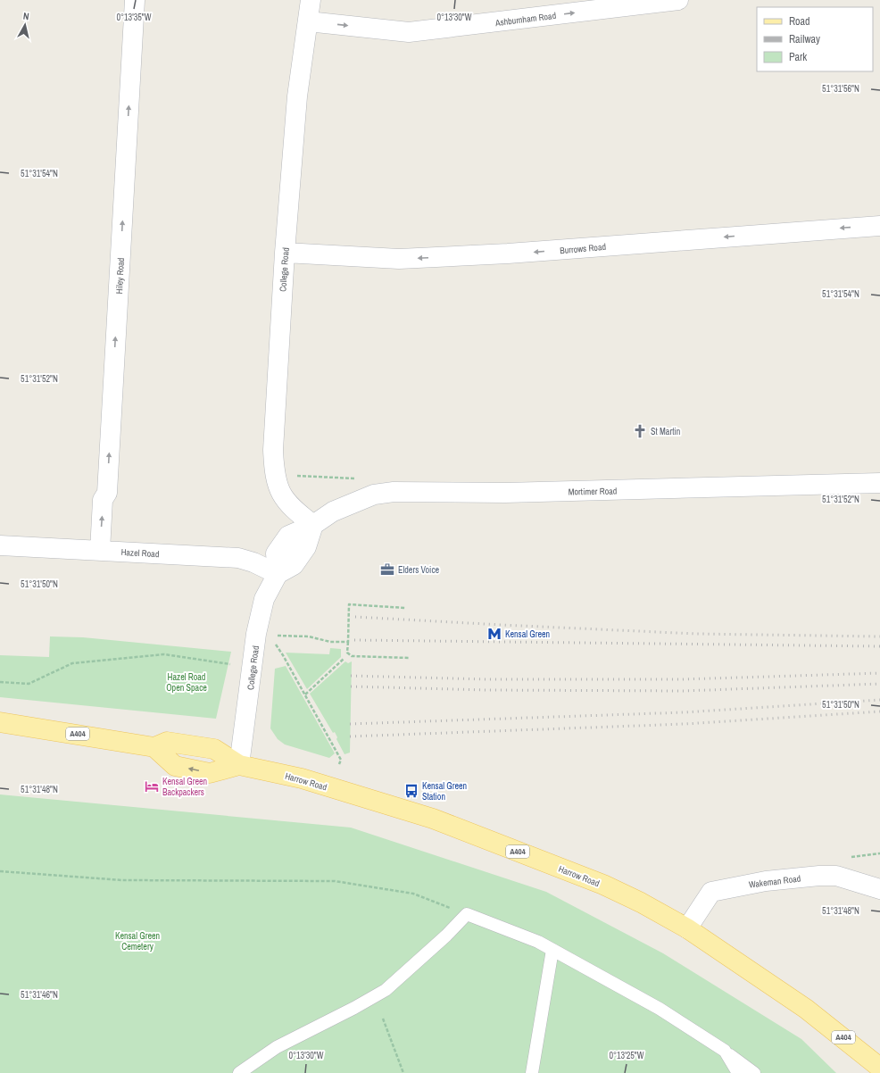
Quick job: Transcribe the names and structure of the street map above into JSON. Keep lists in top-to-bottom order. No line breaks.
{"streets":{"main road":["A404","Harrow Road"],"street":["Ashburnham Road","Burrows Road","College Road","Hiley Road","Mortimer Road","Hazel Road","Wakeman Road"]},"crossings":[["Ashburnham Road","College Road"],["Burrows Road","College Road"],["College Road","Mortimer Road"],["College Road","Hazel Road"],["College Road","Harrow Road"],["Hiley Road","Hazel Road"],["Harrow Road","Wakeman Road"]],"one_way":["Ashburnham Road","Burrows Road","Hiley Road"],"parks":["Hazel Road Open Space","Kensal Green Cemetery"],"places":{"church":["St Martin"],"office":["Elders Voice"],"metro station":["Kensal Green"],"hotel":["Kensal Green Backpackers"],"bus stop":["Kensal Green Station"]},"legend":["Road","Railway","Park"],"north":"top","coordinates":["0°13'35\"W","0°13'30\"W","51°31'56\"N","51°31'54\"N","51°31'52\"N","51°31'50\"N","51°31'48\"N","51°31'46\"N","0°13'25\"W"]}
